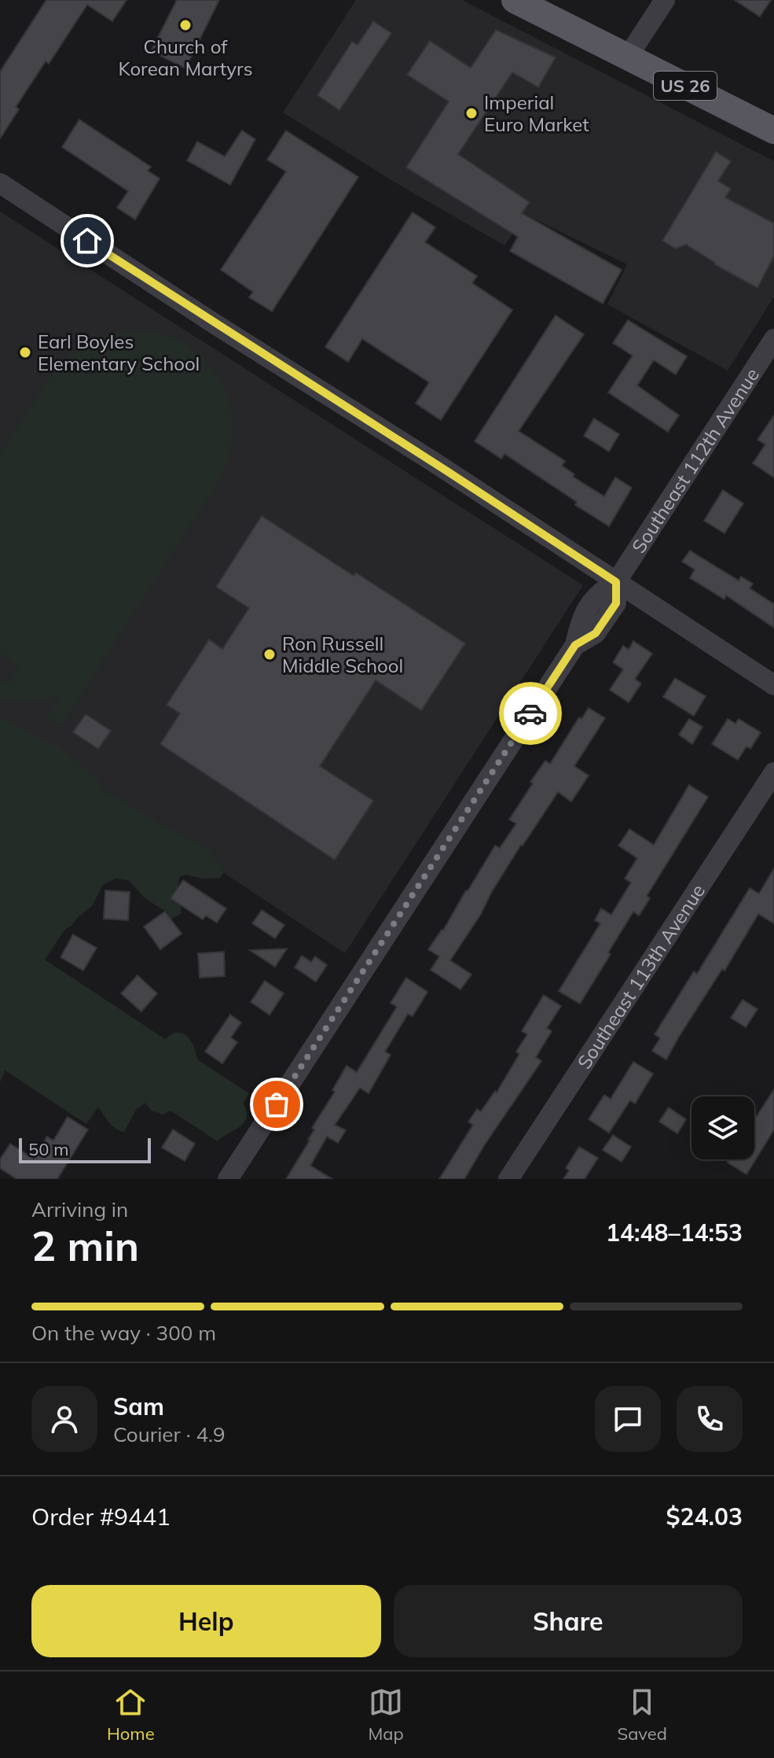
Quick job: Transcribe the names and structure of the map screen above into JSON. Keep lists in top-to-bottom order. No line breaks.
{"streets":{"main road":["US 26"],"street":["Southeast 112th Avenue","Southeast 113th Avenue"]},"places":["Church of Korean Martyrs","Imperial Euro Market","Earl Boyles Elementary School","Ron Russell Middle School"],"scale_bar":"50 m","page":{"scale":"50 m","heading":["2 min","Arriving in","14:48–14:53"],"panel":["Sam","Courier · 4.9","Order #9441","$24.03"],"bar":"On the way · 300 m","buttons":["Help","Share"],"tabs":["Home","Map","Saved"]}}
